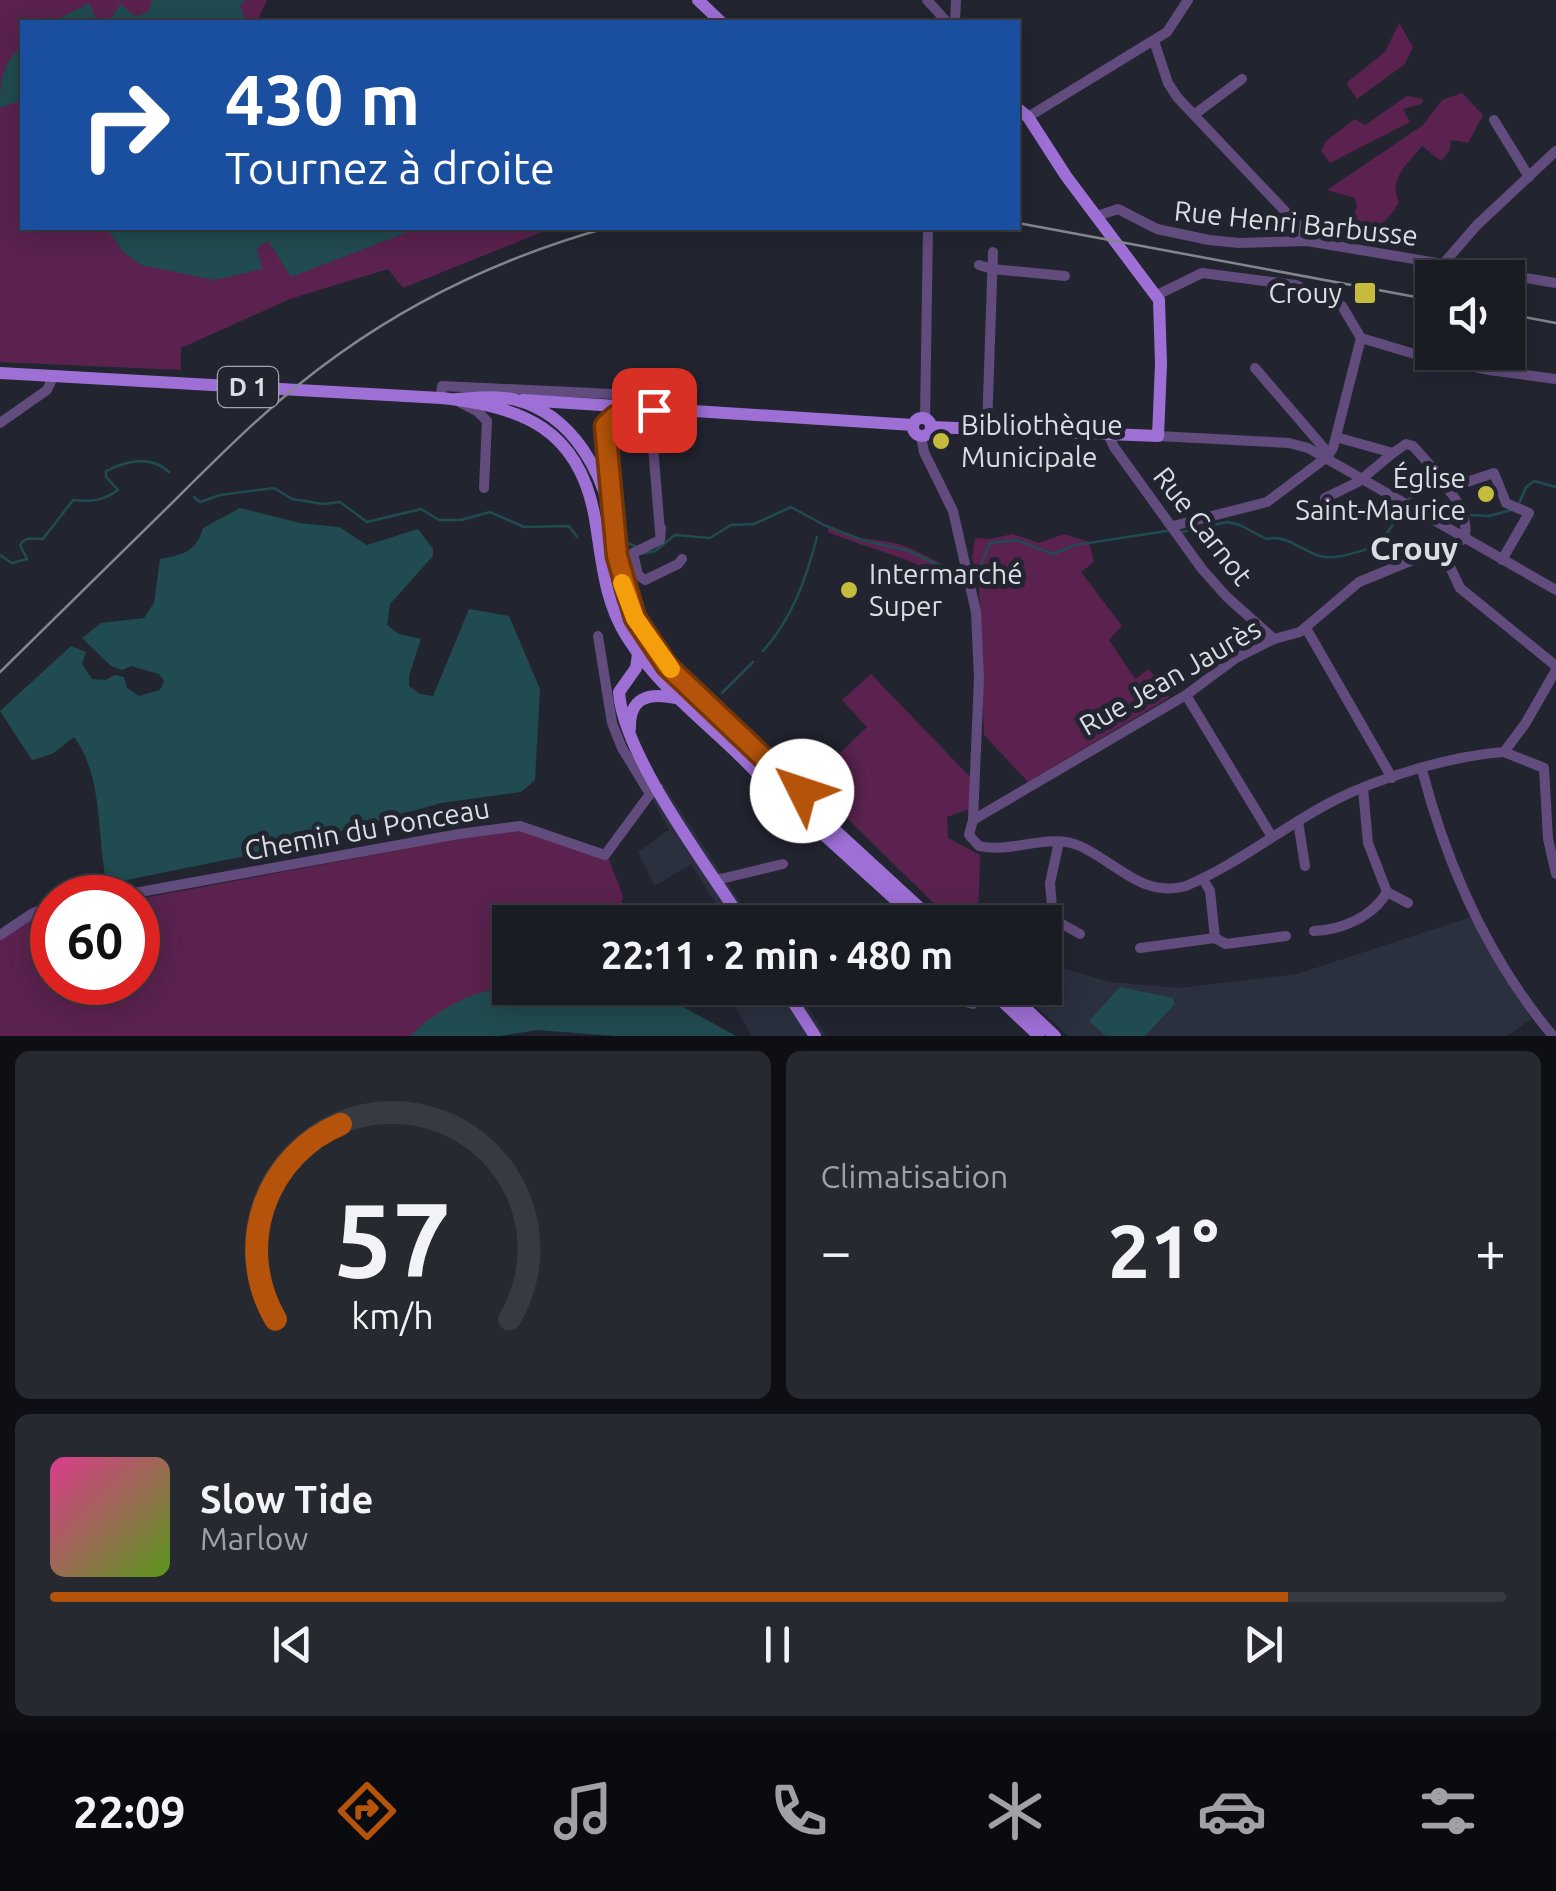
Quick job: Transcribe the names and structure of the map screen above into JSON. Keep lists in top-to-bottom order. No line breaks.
{"streets":{"main road":["D 1"],"street":["Rue Henri Barbusse","Rue Carnot","Rue Jean Jaurès","Chemin du Ponceau"]},"crossings":[["Rue Carnot","Rue Jean Jaurès"]],"districts":["Crouy"],"places":{"transit":["Crouy"],"other":["Bibliothèque Municipale","Église Saint-Maurice","Intermarché Super"]},"page":{"turn":["430 m","Tournez à droite"],"limit":"60","trip":"22:11 · 2 min · 480 m","tile":"Climatisation","heat":["−","21°","+"],"song":["Slow Tide","Marlow"],"tabs":"22:09","gauge":["57","km/h"]}}
